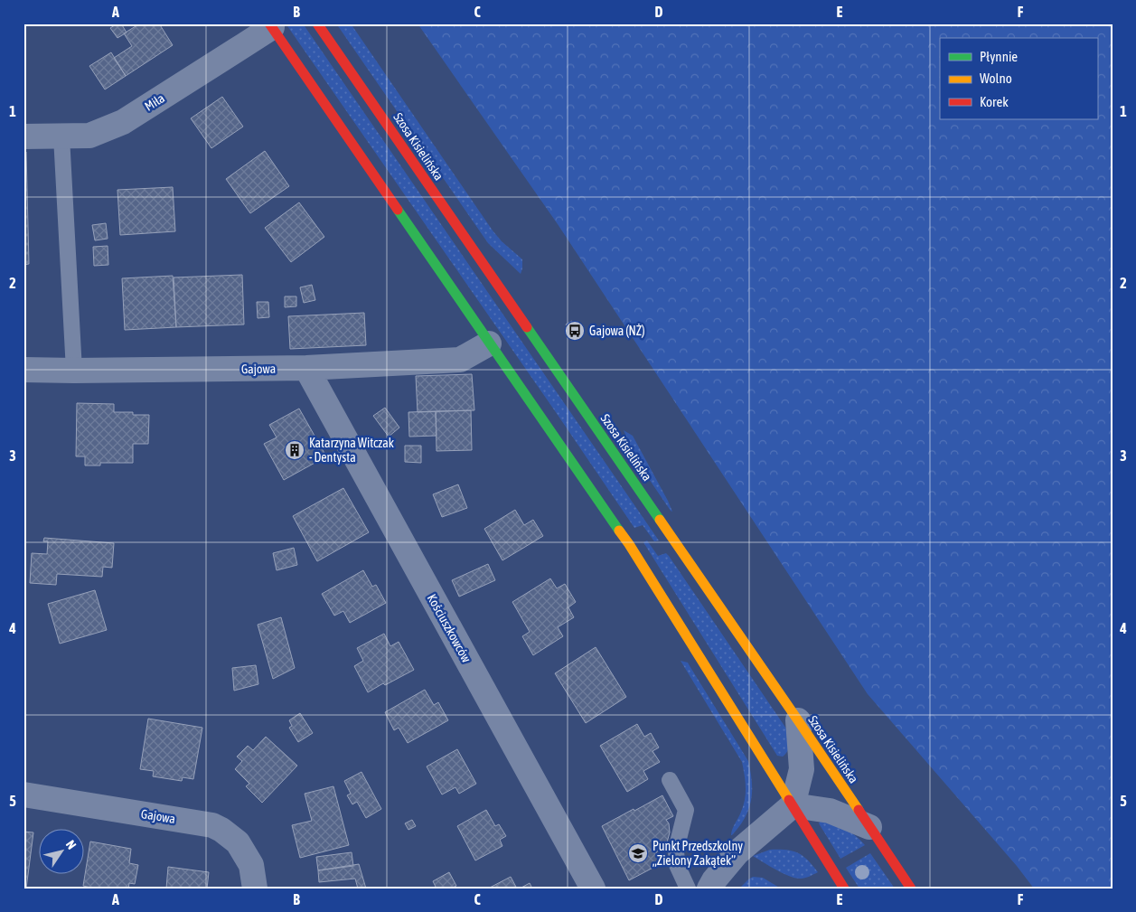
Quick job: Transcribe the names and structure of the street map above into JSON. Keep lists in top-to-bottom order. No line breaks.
{"streets":{"street":["Miła","Szosa Kisielińska","Gajowa","Kościuszkowców"]},"crossings":[["Gajowa","Kościuszkowców"]],"places":{"bus stop":["Gajowa (NŻ)"],"building":["Katarzyna Witczak - Dentysta"],"school or university":["Punkt Przedszkolny „Zielony Zakątek”"]},"legend":["Płynnie","Wolno","Korek"],"north":"top right","grid":{"columns":["A","B","C","D","E","F"],"rows":["1","2","3","4","5"]}}
